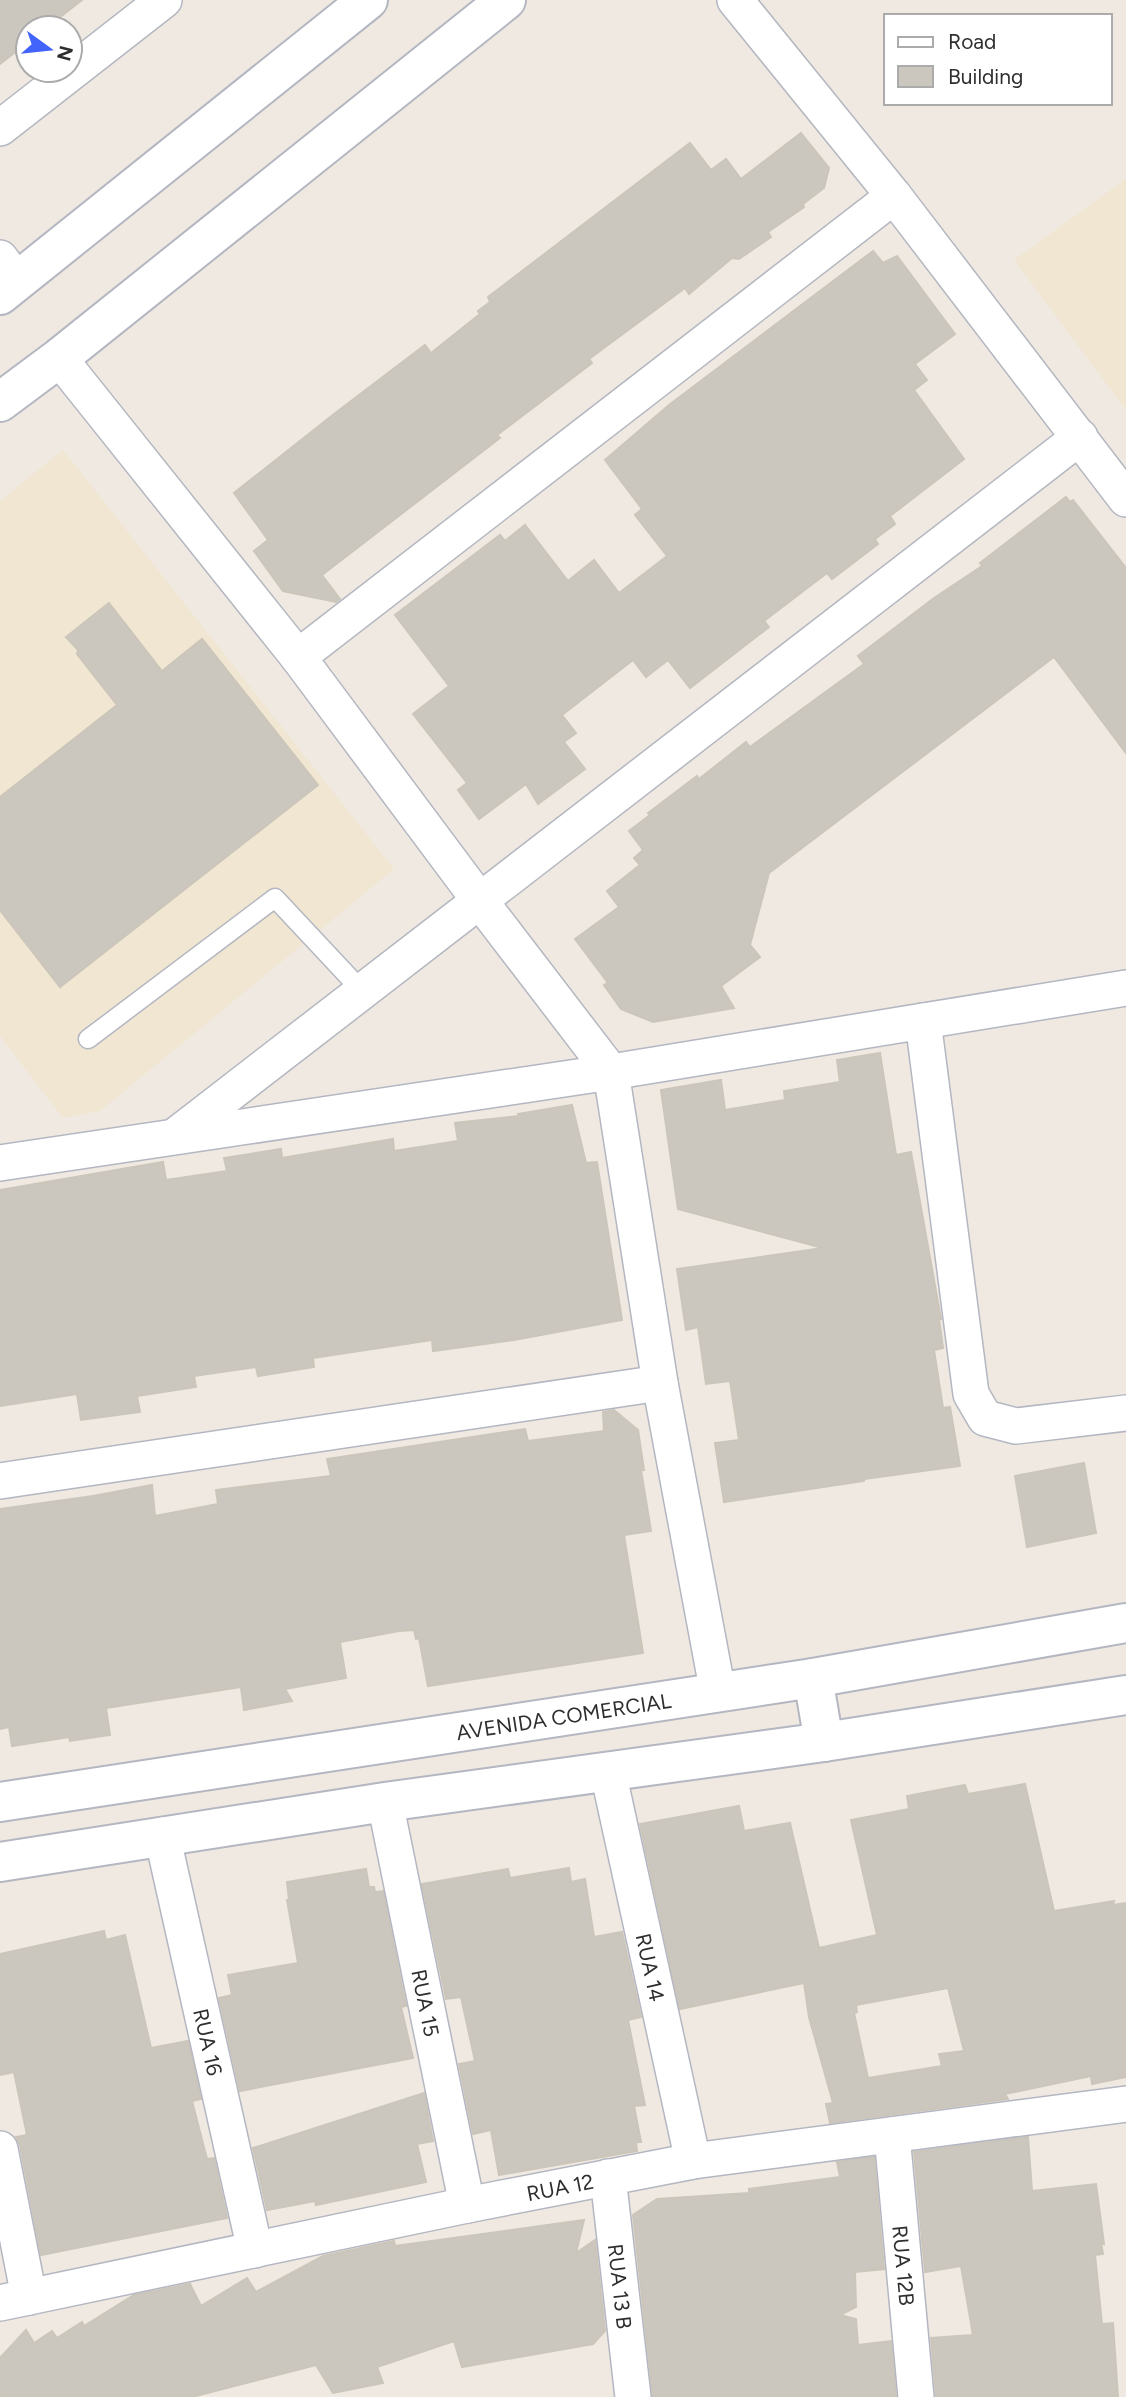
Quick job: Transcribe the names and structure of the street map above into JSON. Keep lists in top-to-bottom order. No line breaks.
{"streets":{"street":["AVENIDA COMERCIAL","RUA 14","RUA 15","RUA 16","RUA 12","RUA 12B","RUA 13 B"]},"crossings":[["RUA 14","RUA 12"],["RUA 15","RUA 12"],["RUA 16","RUA 12"],["RUA 12","RUA 12B"],["RUA 12","RUA 13 B"]],"legend":["Road","Building"],"north":"right"}
